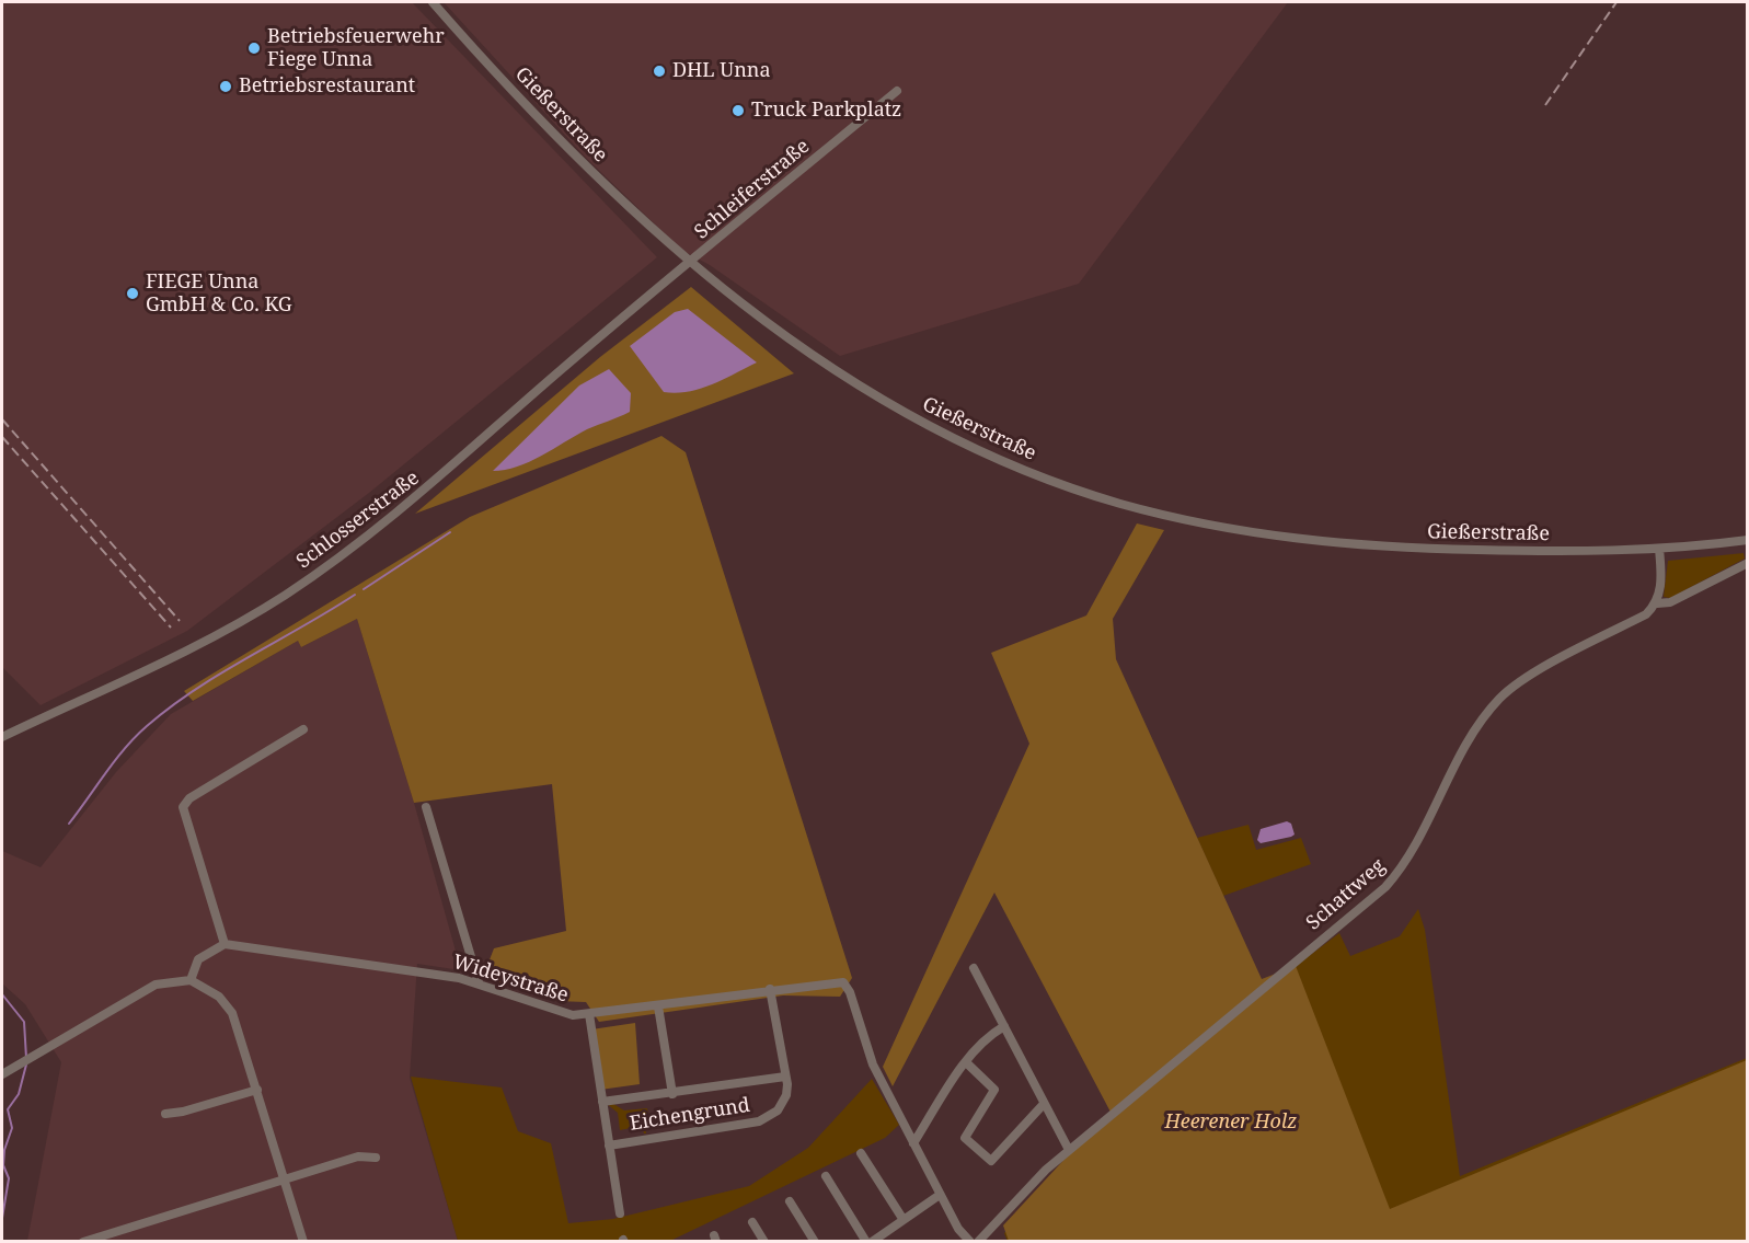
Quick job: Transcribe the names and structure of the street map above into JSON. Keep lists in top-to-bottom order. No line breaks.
{"streets":{"street":["Gießerstraße","Schleiferstraße","Schlosserstraße","Schattweg","Wideystraße","Eichengrund"]},"crossings":[["Gießerstraße","Schleiferstraße"],["Gießerstraße","Schlosserstraße"],["Schleiferstraße","Schlosserstraße"],["Wideystraße","Eichengrund"]],"parks":["Heerener Holz"],"places":["Betriebsfeuerwehr Fiege Unna","DHL Unna","Betriebsrestaurant","Truck Parkplatz","FIEGE Unna GmbH & Co. KG"]}
